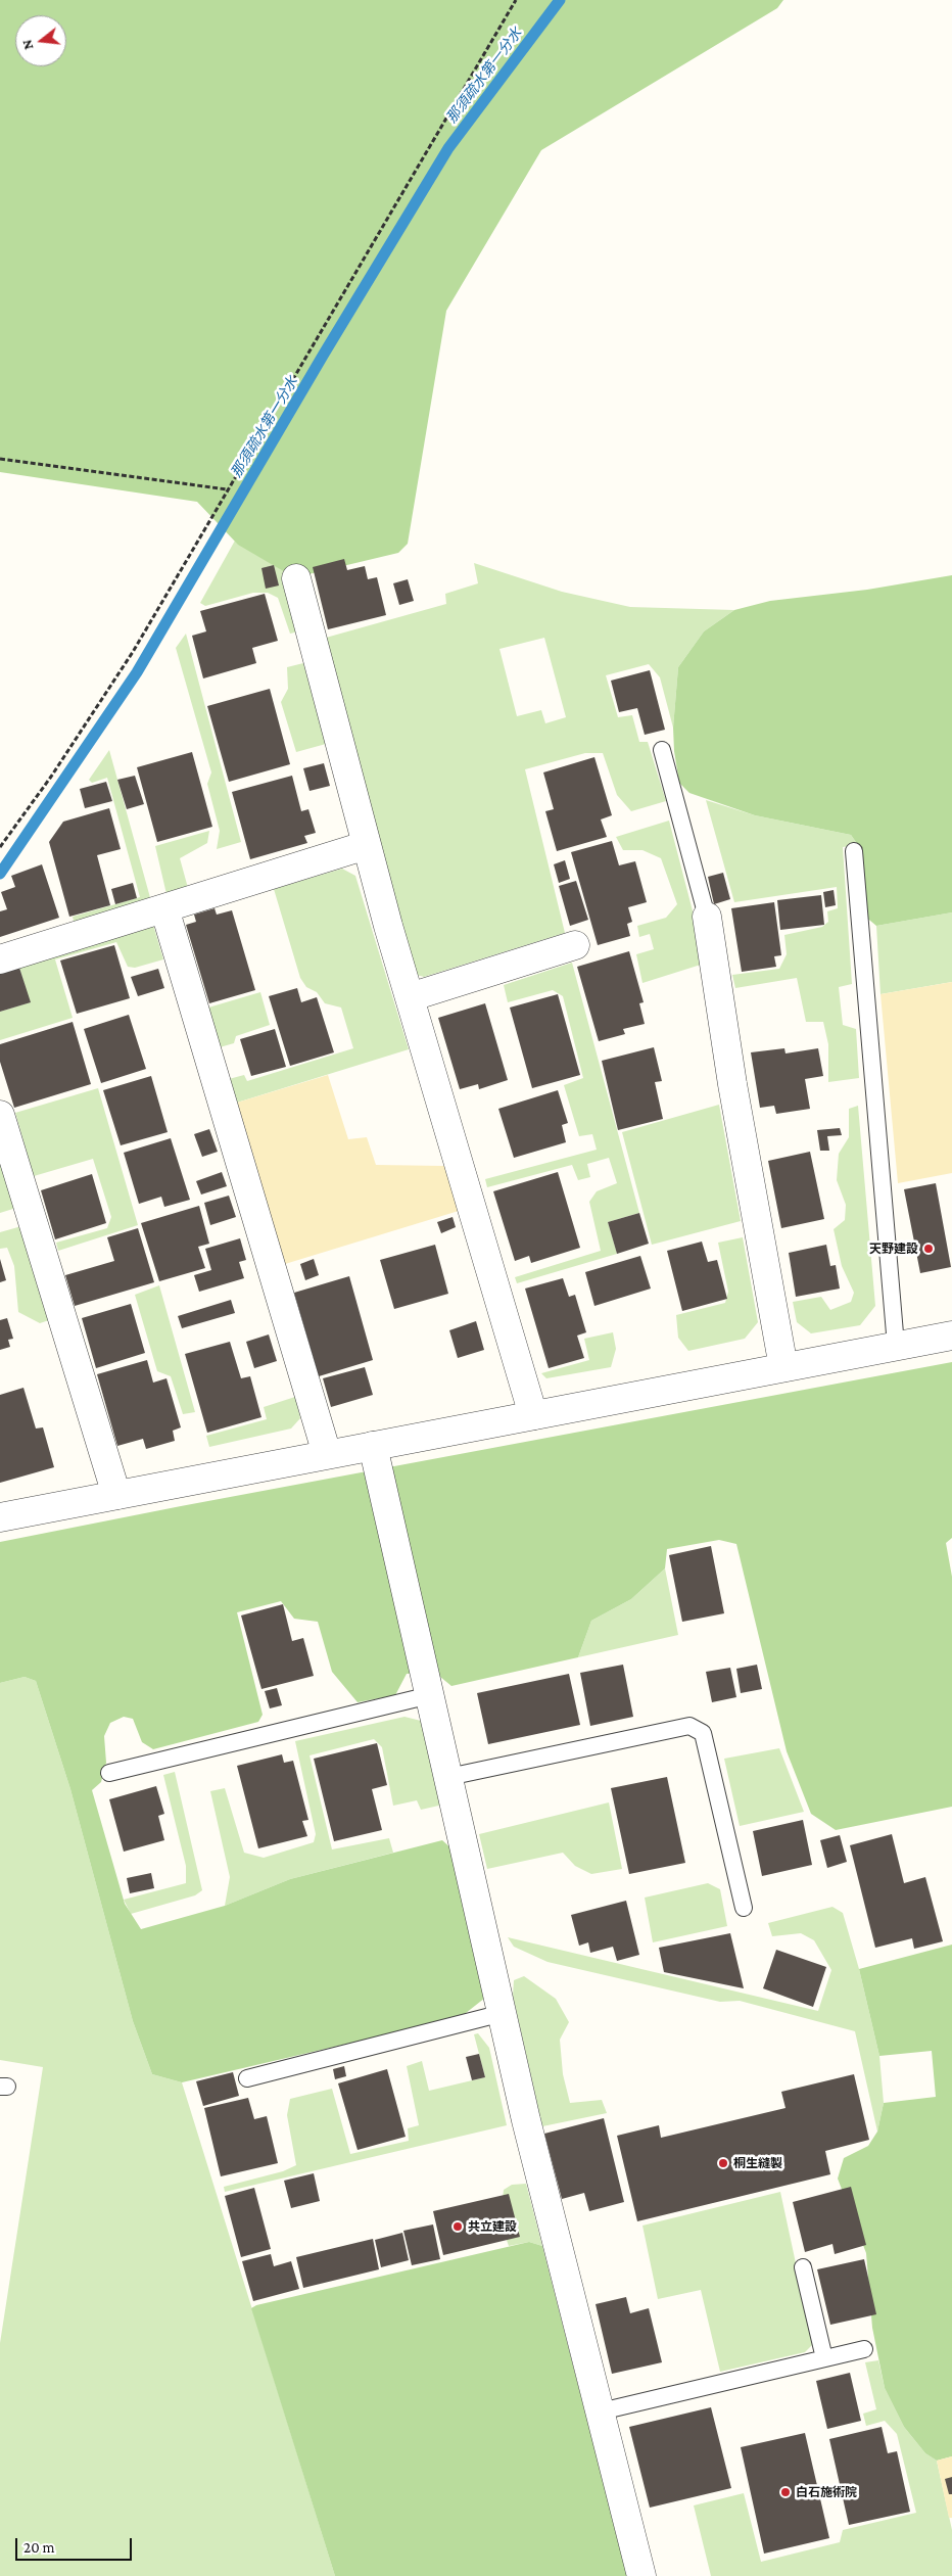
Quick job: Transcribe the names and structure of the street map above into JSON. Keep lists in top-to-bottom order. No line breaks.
{"water":["那須疏水第一分水"],"places":["天野建設","桐生縫製","共立建設","白石施術院"],"scale_bar":"20 m","north":"left"}
